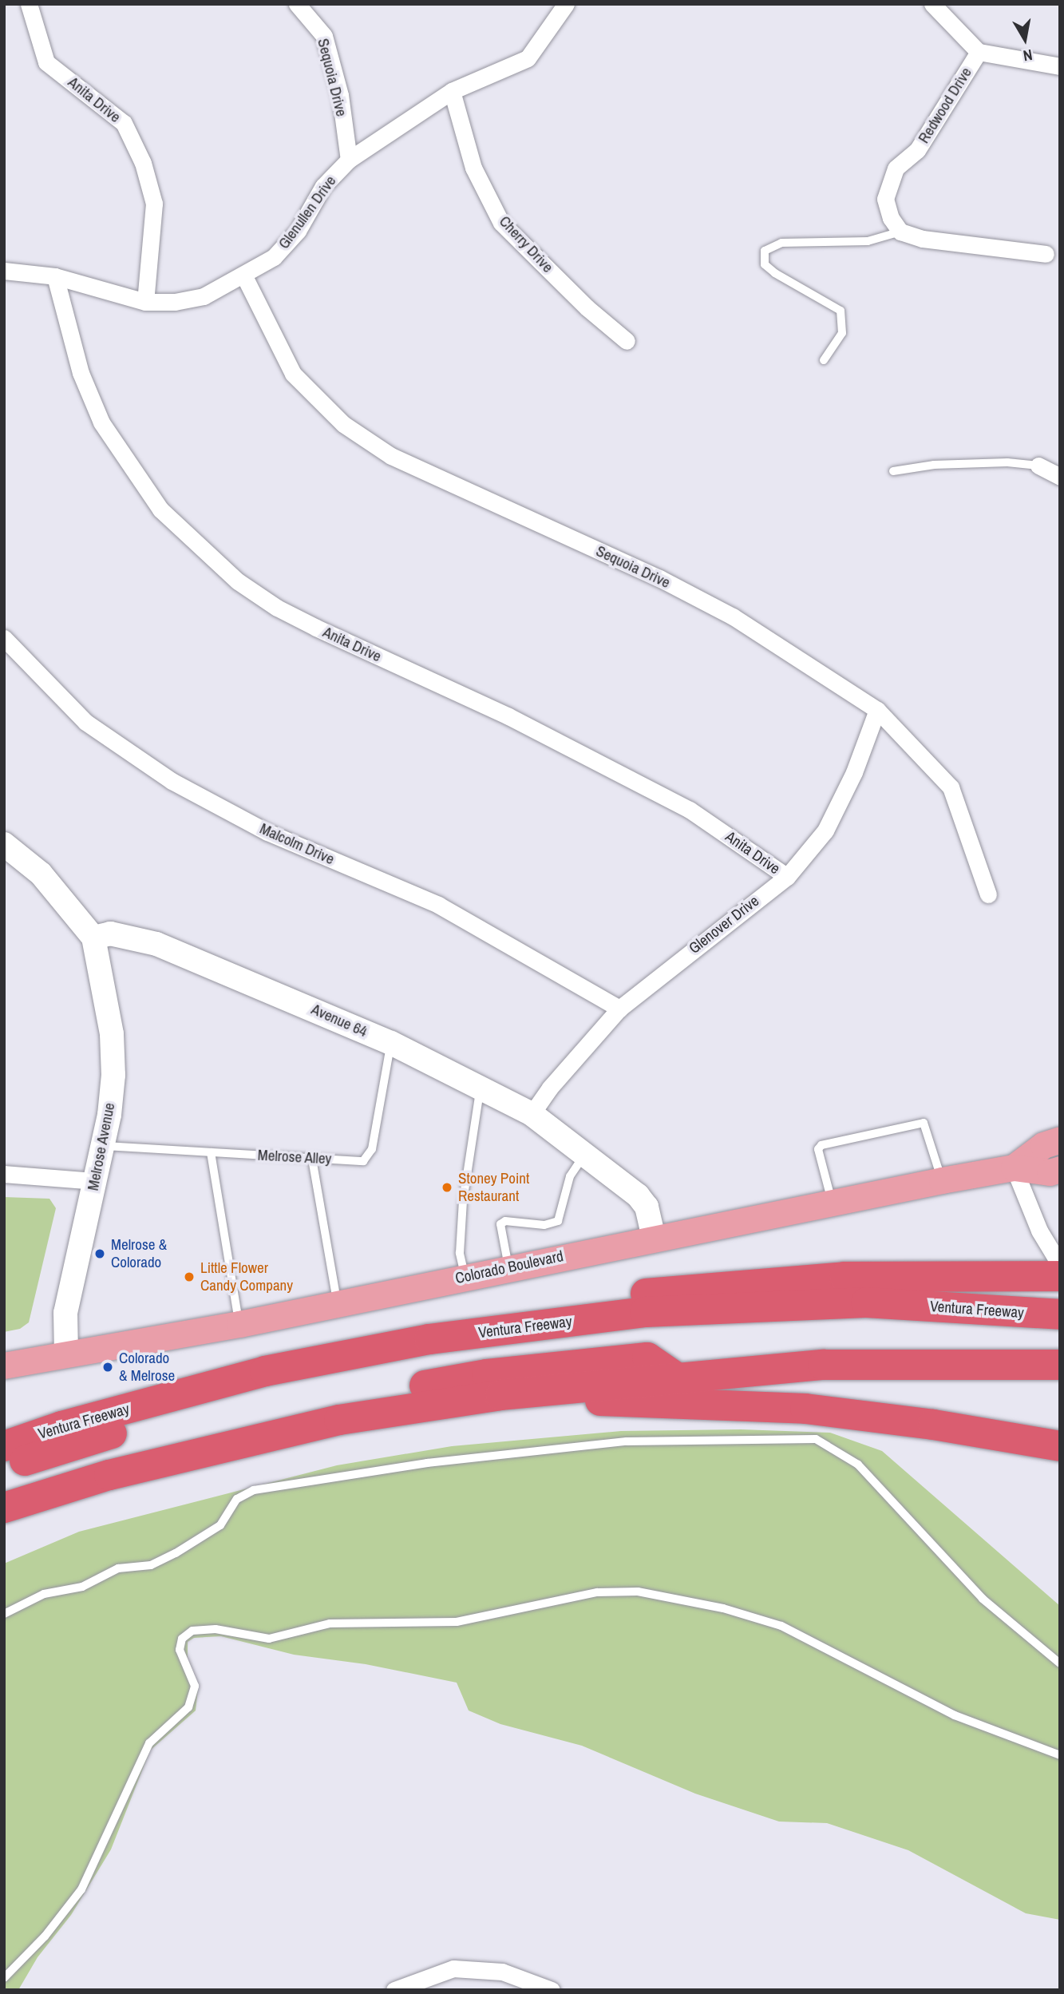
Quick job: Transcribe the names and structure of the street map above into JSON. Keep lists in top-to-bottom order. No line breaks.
{"streets":{"highway":["Ventura Freeway"],"main road":["Colorado Boulevard"],"street":["Sequoia Drive","Anita Drive","Redwood Drive","Glenullen Drive","Cherry Drive","Malcolm Drive","Glenover Drive","Avenue 64","Melrose Avenue"],"lane":["Melrose Alley"]},"crossings":[["Sequoia Drive","Glenullen Drive"],["Sequoia Drive","Glenover Drive"],["Anita Drive","Glenullen Drive"],["Anita Drive","Glenover Drive"],["Glenullen Drive","Cherry Drive"],["Malcolm Drive","Glenover Drive"],["Glenover Drive","Avenue 64"],["Avenue 64","Melrose Avenue"],["Avenue 64","Melrose Alley"],["Avenue 64","Colorado Boulevard"],["Melrose Avenue","Melrose Alley"],["Melrose Avenue","Colorado Boulevard"]],"places":["Stoney Point Restaurant","Melrose & Colorado","Little Flower Candy Company","Colorado & Melrose"],"north":"bottom"}
